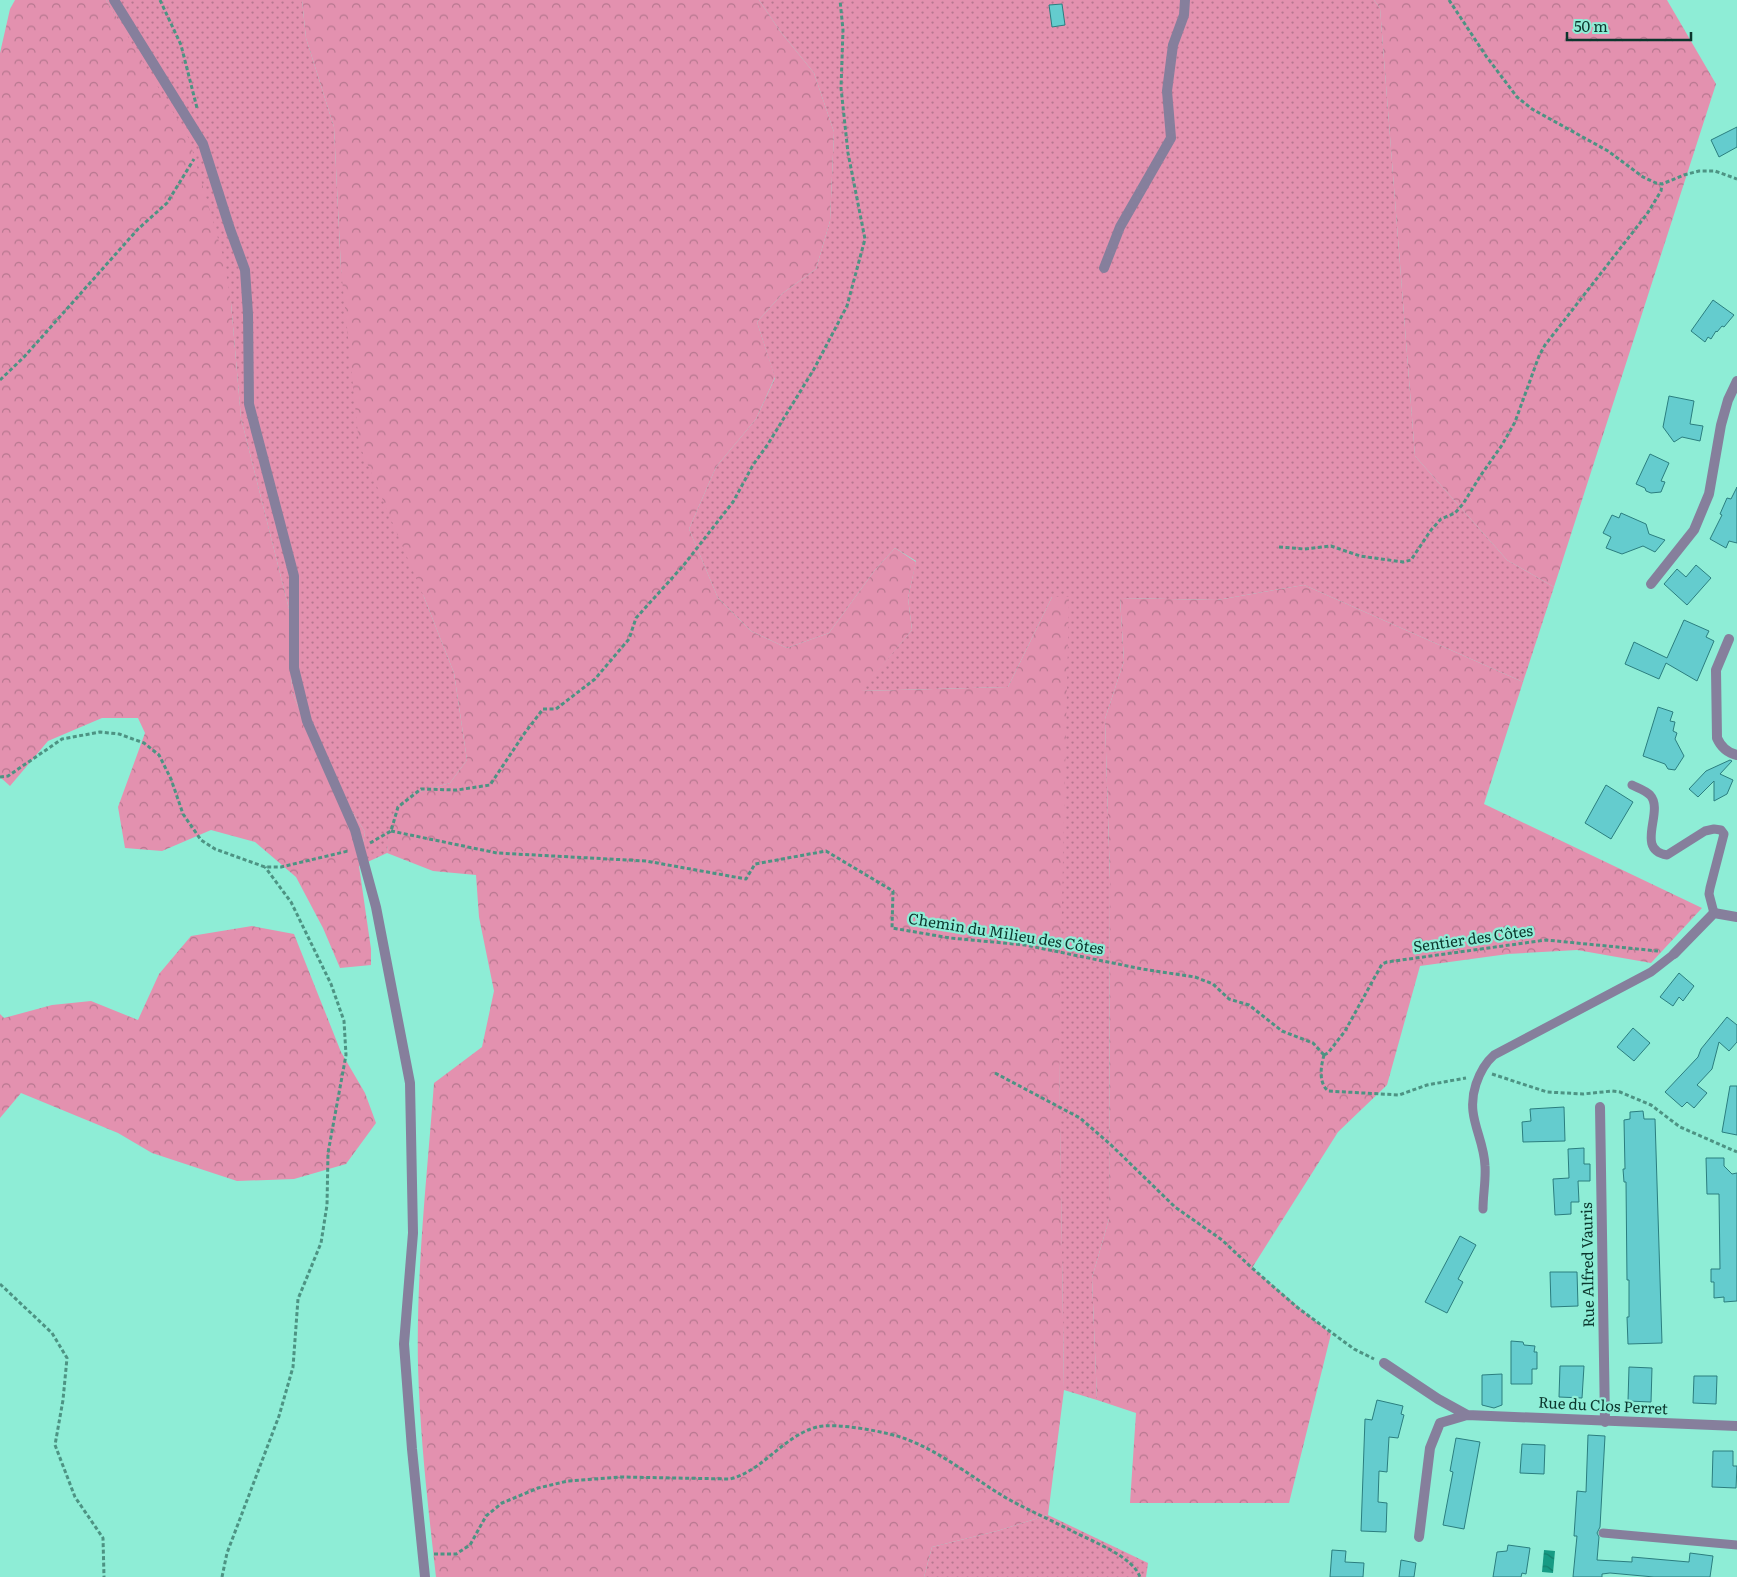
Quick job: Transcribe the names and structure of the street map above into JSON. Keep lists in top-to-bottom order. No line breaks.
{"streets":{"street":["Rue Alfred Vauris","Rue du Clos Perret"],"path":["Chemin du Milieu des Côtes","Sentier des Côtes"]},"crossings":[["Chemin du Milieu des Côtes","Sentier des Côtes"],["Rue Alfred Vauris","Rue du Clos Perret"]],"scale_bar":"50 m"}
